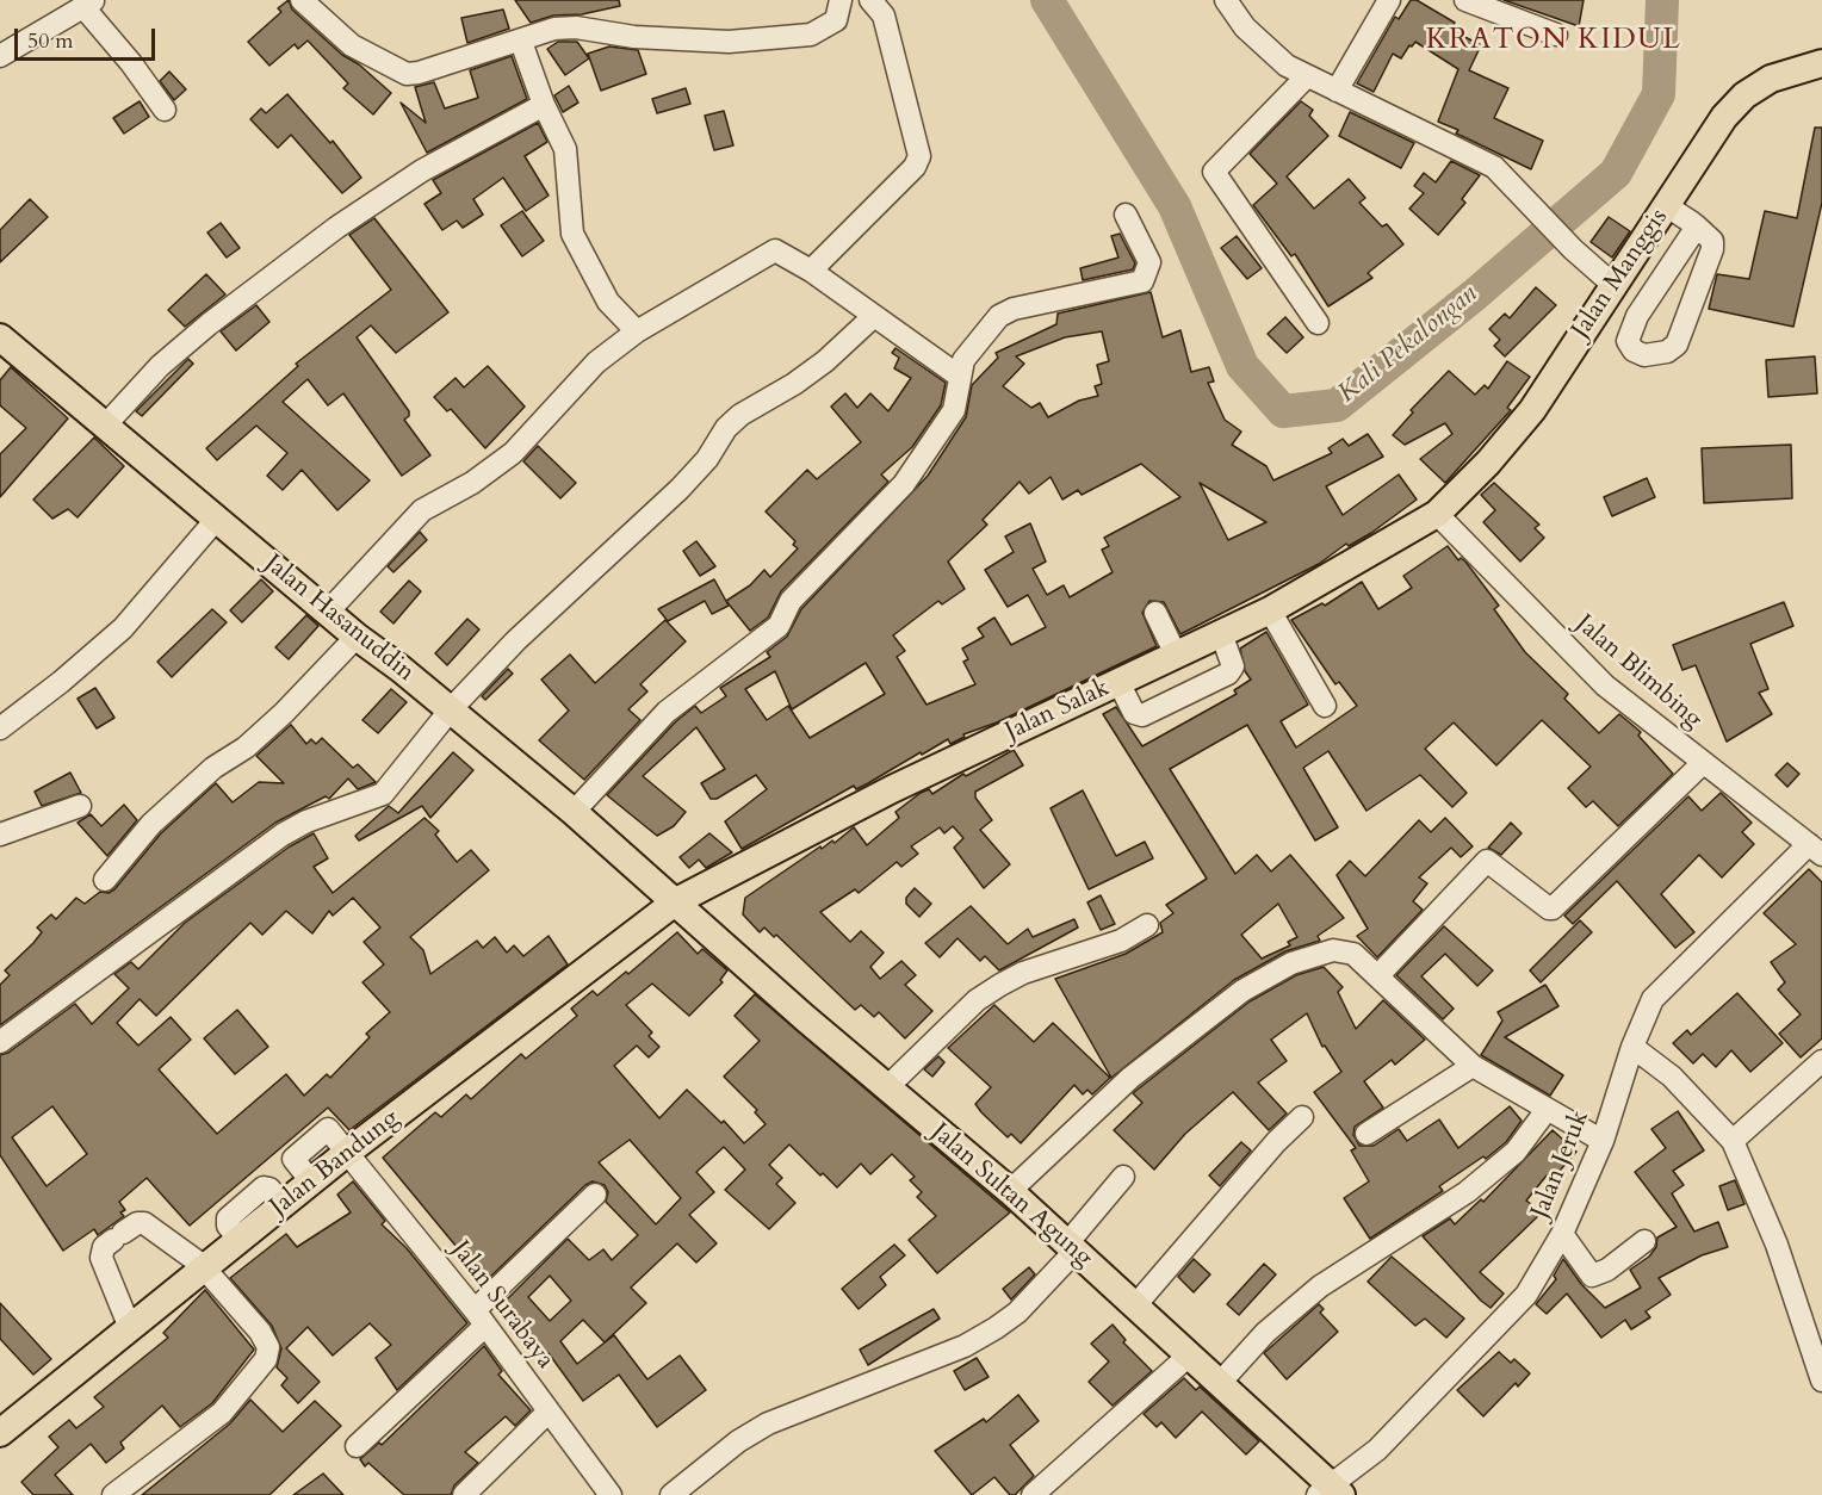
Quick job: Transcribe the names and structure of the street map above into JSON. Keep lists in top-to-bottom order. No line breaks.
{"streets":{"main road":["Jalan Manggis","Jalan Hasanuddin","Jalan Salak","Jalan Bandung","Jalan Sultan Agung"],"street":["Jalan Blimbing","Jalan Jeruk","Jalan Surabaya"]},"crossings":[["Jalan Manggis","Jalan Blimbing"],["Jalan Manggis","Jalan Salak"],["Jalan Hasanuddin","Jalan Salak"],["Jalan Hasanuddin","Jalan Bandung"],["Jalan Hasanuddin","Jalan Sultan Agung"],["Jalan Blimbing","Jalan Salak"],["Jalan Blimbing","Jalan Jeruk"],["Jalan Salak","Jalan Bandung"],["Jalan Salak","Jalan Sultan Agung"],["Jalan Bandung","Jalan Sultan Agung"],["Jalan Bandung","Jalan Surabaya"],["Jalan Jeruk","Jalan Sultan Agung"]],"districts":["KRATON KIDUL"],"water":["Kali Pekalongan"],"scale_bar":"50 m"}
